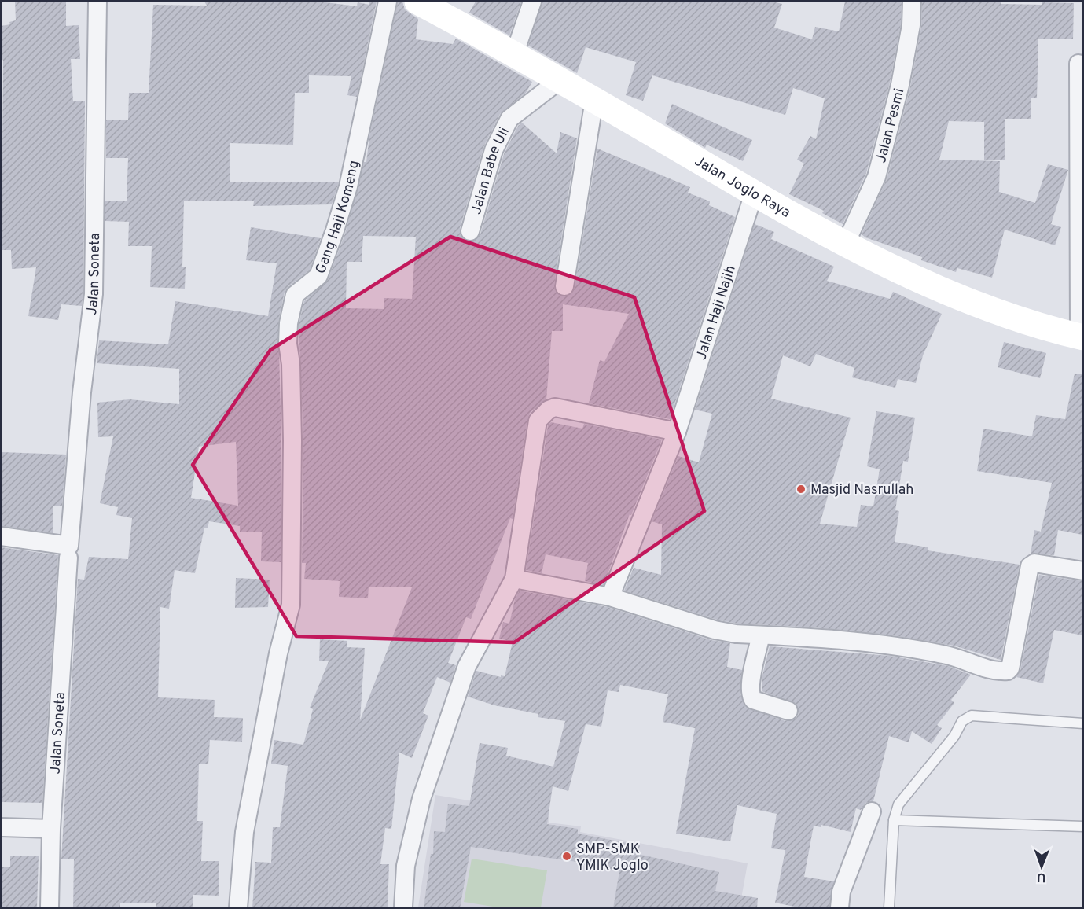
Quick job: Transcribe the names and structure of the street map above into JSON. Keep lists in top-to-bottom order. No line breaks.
{"streets":{"main road":["Jalan Joglo Raya"],"street":["Jalan Pesmi","Jalan Babe Uli","Gang Haji Komeng","Jalan Soneta","Jalan Haji Najih"]},"crossings":[["Jalan Pesmi","Jalan Joglo Raya"],["Jalan Babe Uli","Jalan Joglo Raya"],["Jalan Joglo Raya","Jalan Haji Najih"]],"places":["Masjid Nasrullah","SMP-SMK YMIK Joglo"],"north":"bottom"}
